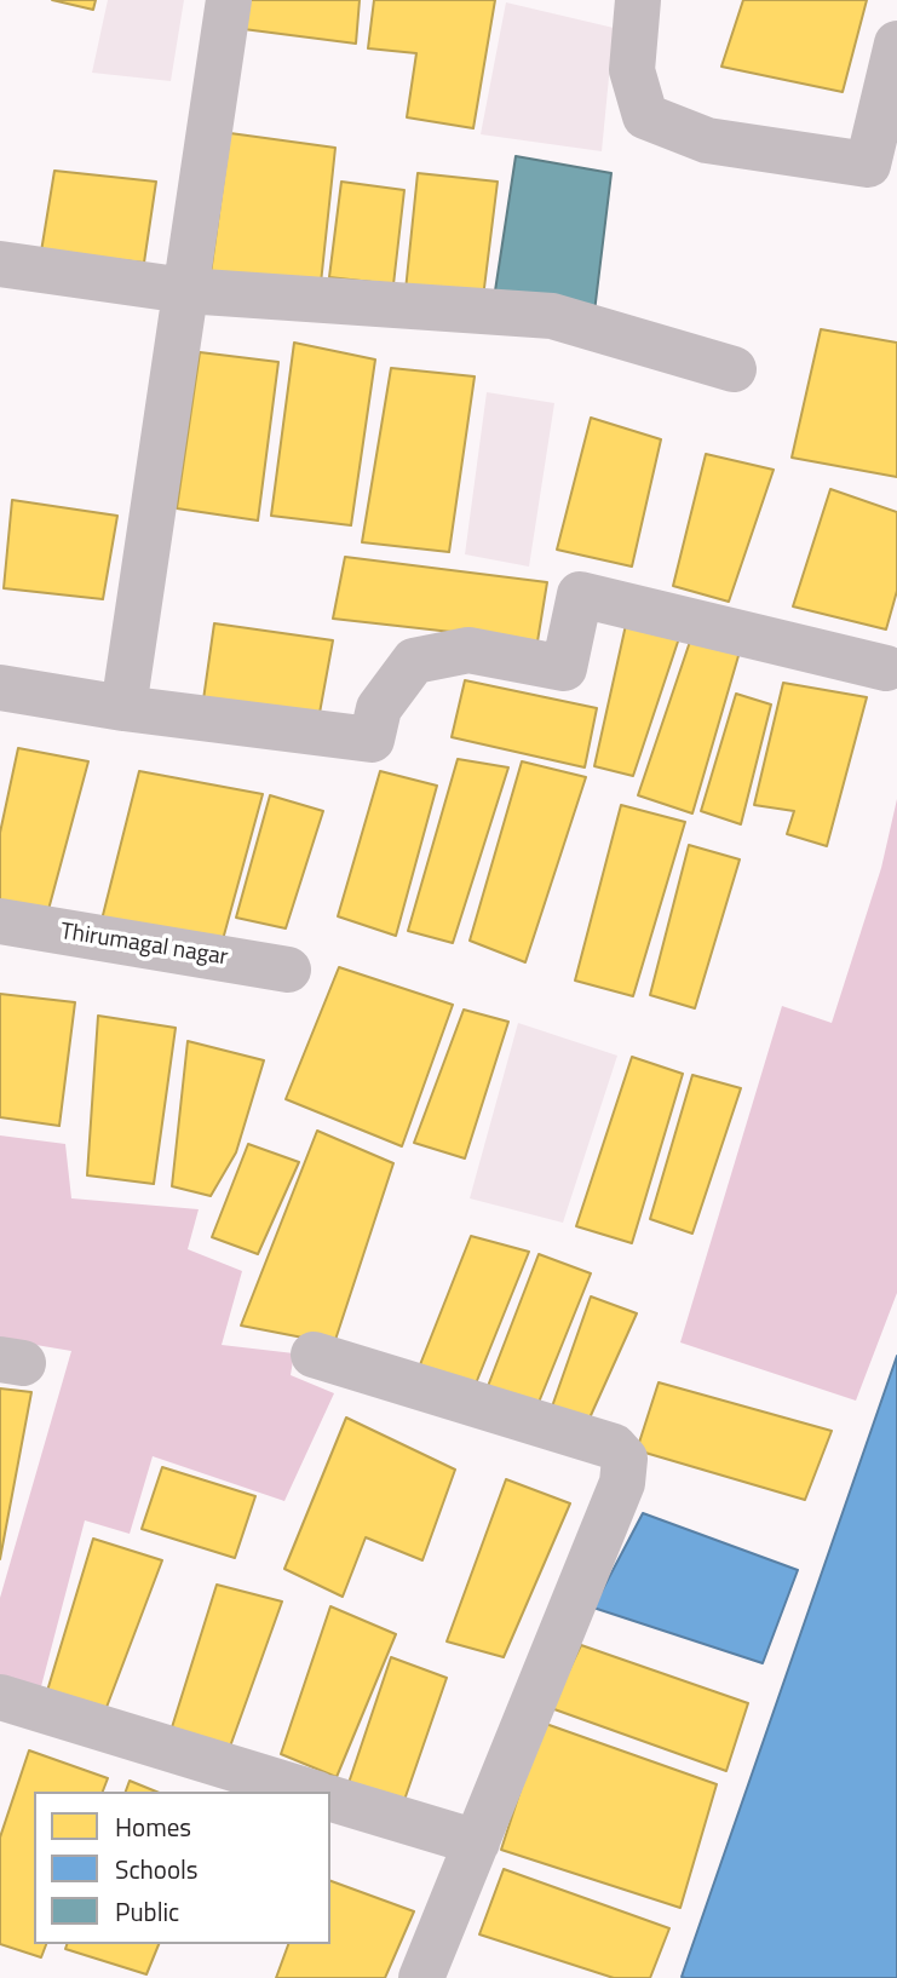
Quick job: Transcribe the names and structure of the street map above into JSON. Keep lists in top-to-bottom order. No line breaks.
{"streets":{"street":["Thirumagal nagar"]},"legend":["Homes","Schools","Public"]}
